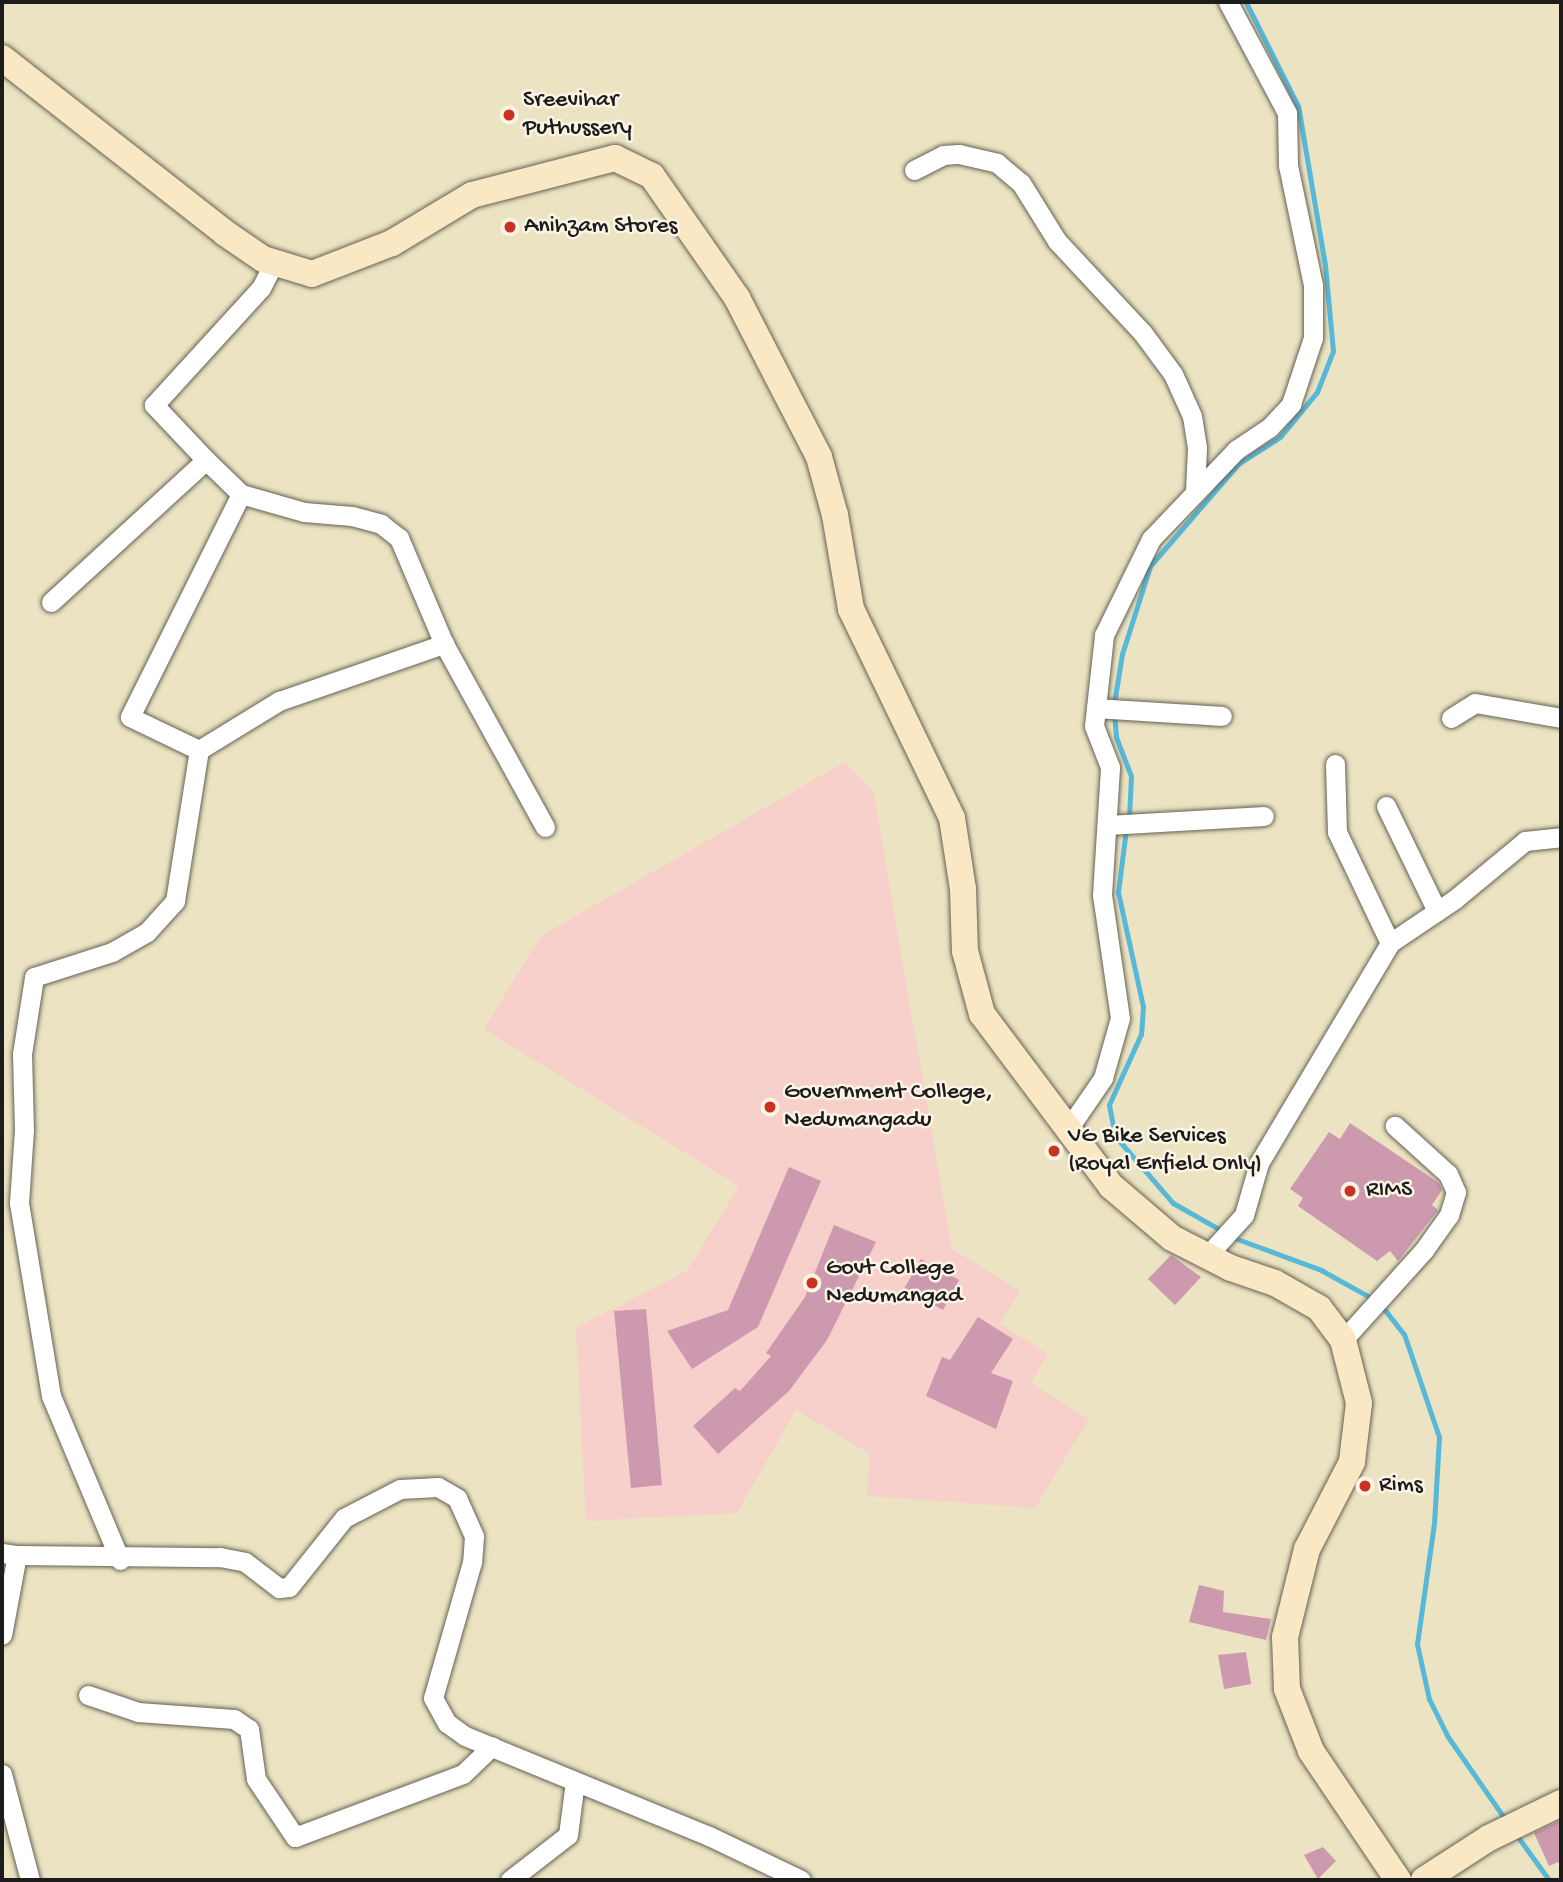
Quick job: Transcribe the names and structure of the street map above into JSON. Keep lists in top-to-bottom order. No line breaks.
{"places":["Sreevihar Puthussery","Anihzam Stores","Government College, Nedumangadu","VG Bike Services (Royal Enfield Only)","RIMS","Govt College Nedumangad","Rims"]}
